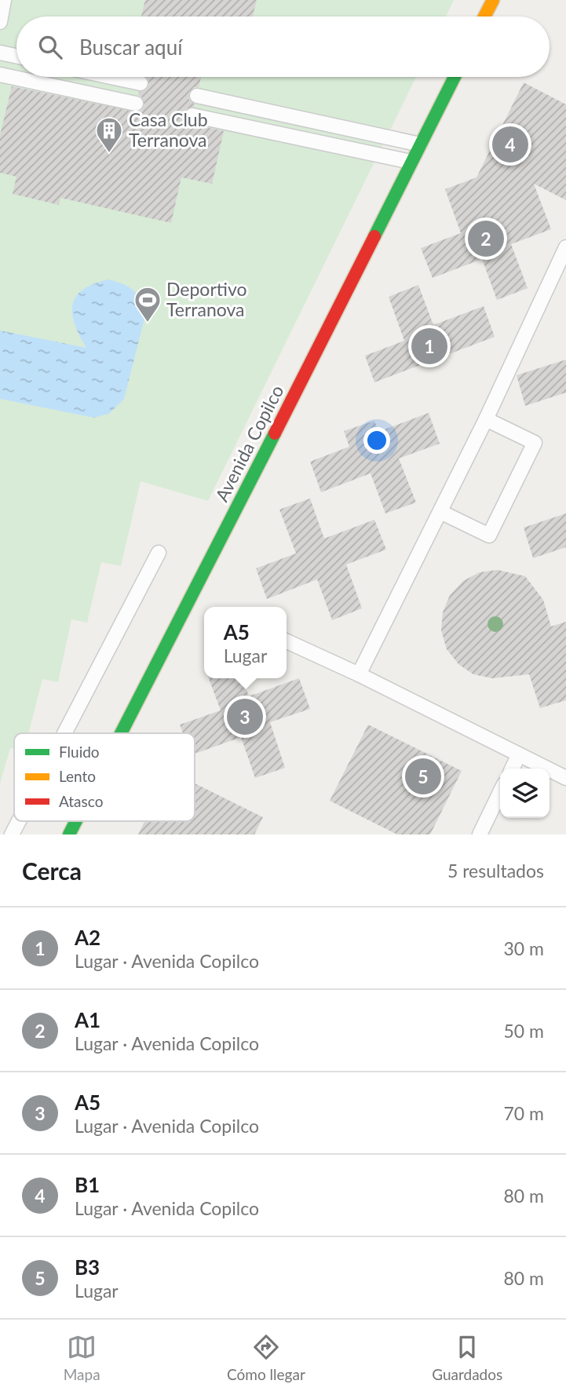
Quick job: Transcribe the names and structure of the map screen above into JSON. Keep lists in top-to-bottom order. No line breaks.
{"streets":{"main road":["Avenida Copilco"]},"places":{"building":["Casa Club Terranova"],"sports":["Deportivo Terranova"]},"legend":["Fluido","Lento","Atasco"],"page":{"search":"Buscar aquí","pins":["4","2","1","3","5"],"popup":["A5","Lugar"],"heading":["Cerca","5 resultados"],"list":[{"mark":"1","name":"A2","note":"Lugar · Avenida Copilco","value":"30 m"},{"mark":"2","name":"A1","note":"Lugar · Avenida Copilco","value":"50 m"},{"mark":"3","name":"A5","note":"Lugar · Avenida Copilco","value":"70 m"},{"mark":"4","name":"B1","note":"Lugar · Avenida Copilco","value":"80 m"},{"mark":"5","name":"B3","note":"Lugar","value":"80 m"}],"nav":["Mapa","Cómo llegar","Guardados"]}}
